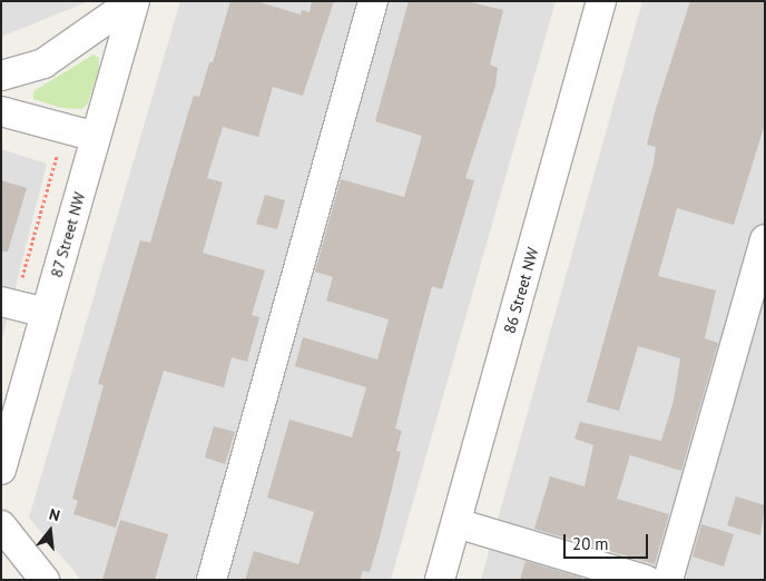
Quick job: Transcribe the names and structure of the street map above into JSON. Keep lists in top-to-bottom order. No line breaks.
{"streets":{"street":["87 Street NW","86 Street NW"]},"scale_bar":"20 m","north":"top"}
